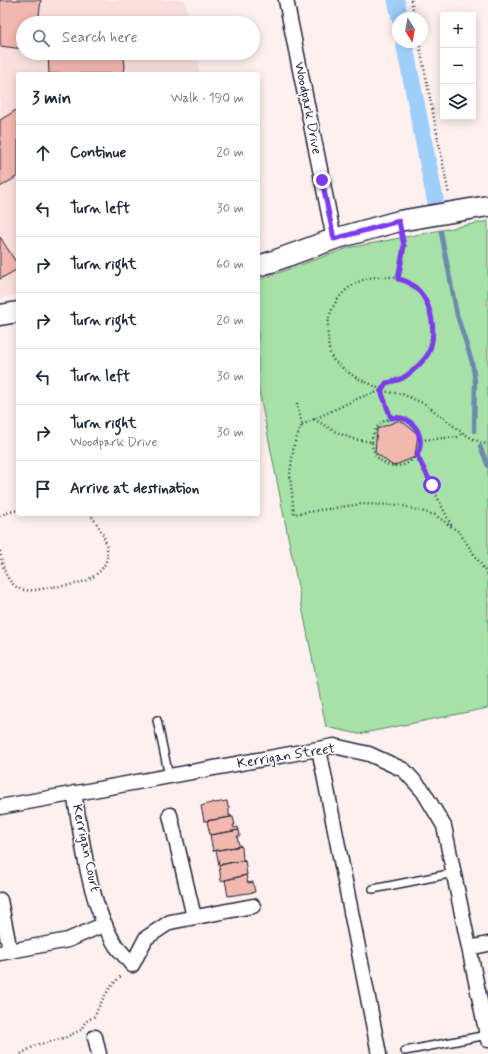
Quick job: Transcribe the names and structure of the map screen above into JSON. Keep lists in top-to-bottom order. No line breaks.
{"streets":{"street":["Woodpark Drive","Kerrigan Street","Kerrigan Court"]},"crossings":[["Kerrigan Street","Kerrigan Court"]],"north":"bottom","page":{"map_buttons":["+","−"],"search":"Search here","heading":["3 min","Walk · 190 m"],"list":[["Continue","20 m"],["Turn left","30 m"],["Turn right","60 m"],["Turn right","20 m"],["Turn left","30 m"],["Turn right","Woodpark Drive","30 m"],"Arrive at destination"]}}
